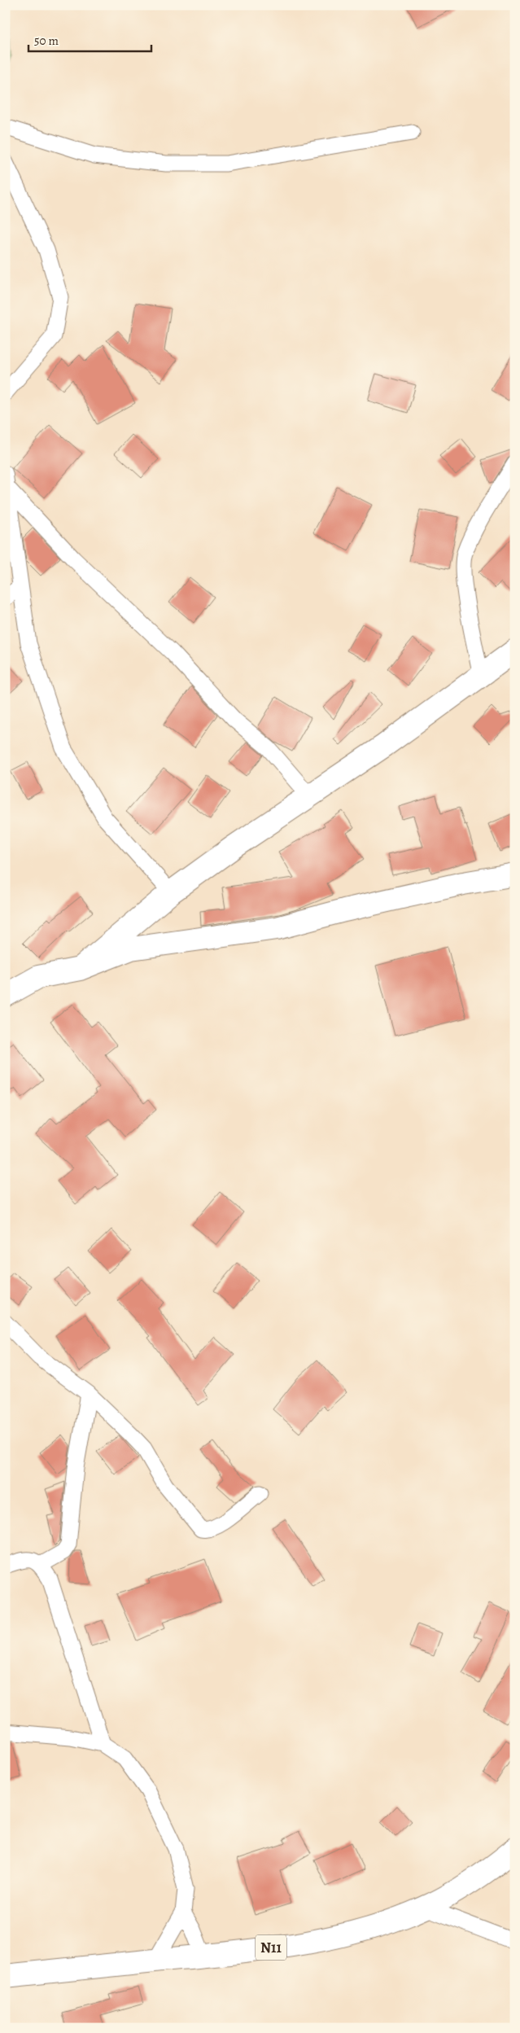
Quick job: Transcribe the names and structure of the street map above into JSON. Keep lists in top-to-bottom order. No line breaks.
{"streets":{"main road":["N11"]},"scale_bar":"50 m"}
